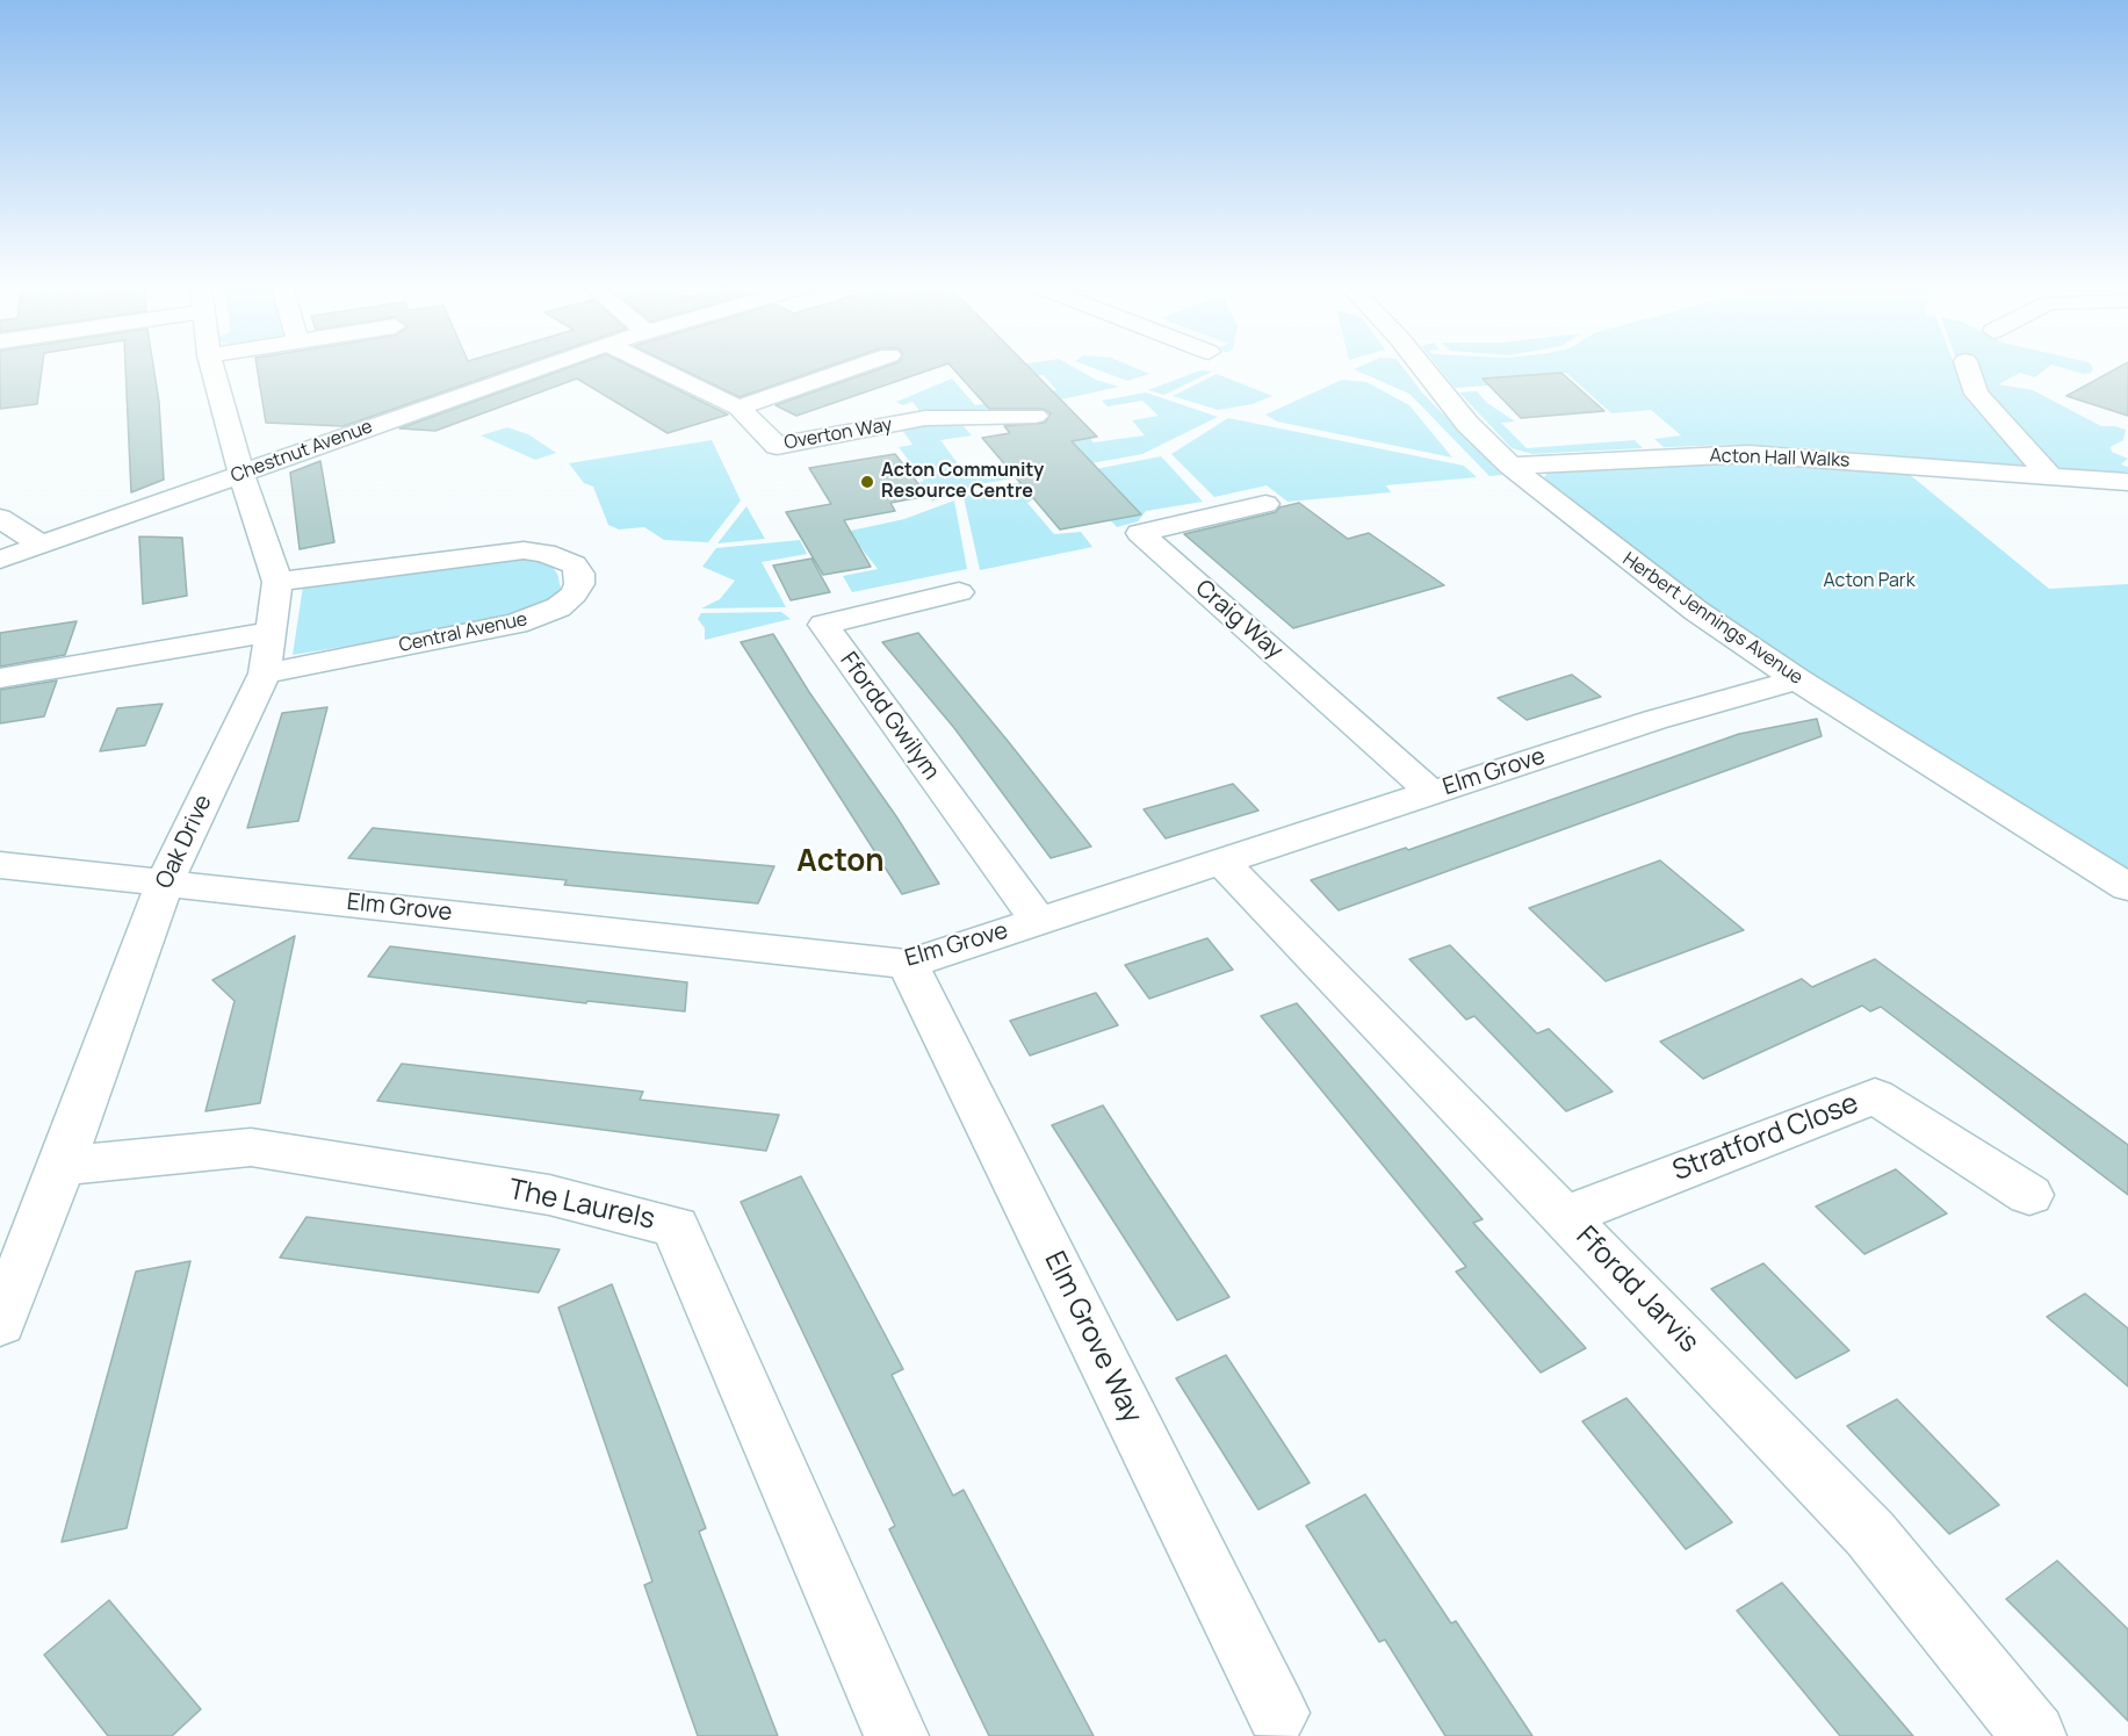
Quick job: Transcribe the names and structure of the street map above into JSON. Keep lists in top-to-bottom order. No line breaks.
{"streets":{"street":["Overton Way","Chestnut Avenue","Acton Hall Walks","Herbert Jennings Avenue","Craig Way","Central Avenue","Ffordd Gwilym","Elm Grove","Oak Drive","Stratford Close","The Laurels","Ffordd Jarvis","Elm Grove Way"]},"crossings":[["Chestnut Avenue","Oak Drive"],["Acton Hall Walks","Herbert Jennings Avenue"],["Herbert Jennings Avenue","Elm Grove"],["Craig Way","Elm Grove"],["Central Avenue","Oak Drive"],["Ffordd Gwilym","Elm Grove"],["Elm Grove","Oak Drive"],["Elm Grove","Ffordd Jarvis"],["Elm Grove","Elm Grove Way"],["Oak Drive","The Laurels"],["Stratford Close","Ffordd Jarvis"]],"districts":["Acton"],"parks":["Acton Park"],"places":["Acton Community Resource Centre"]}
